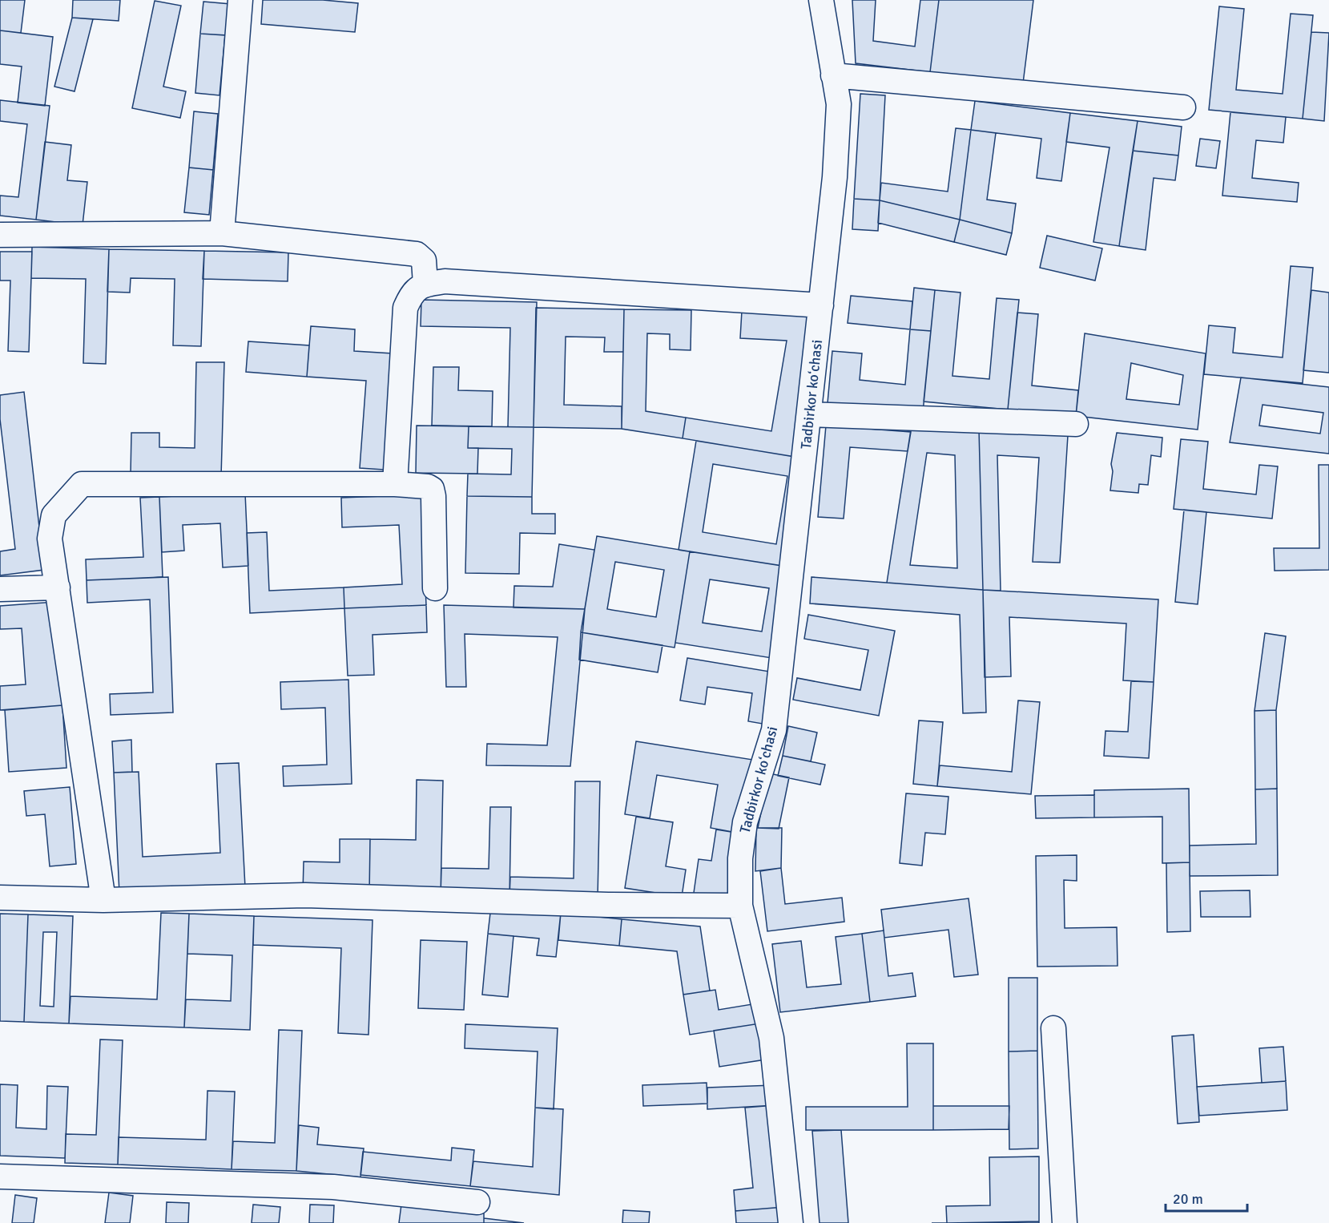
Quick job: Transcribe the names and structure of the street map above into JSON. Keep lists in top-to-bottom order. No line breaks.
{"streets":{"street":["Tadbirkor koʻchasi"]},"scale_bar":"20 m"}
